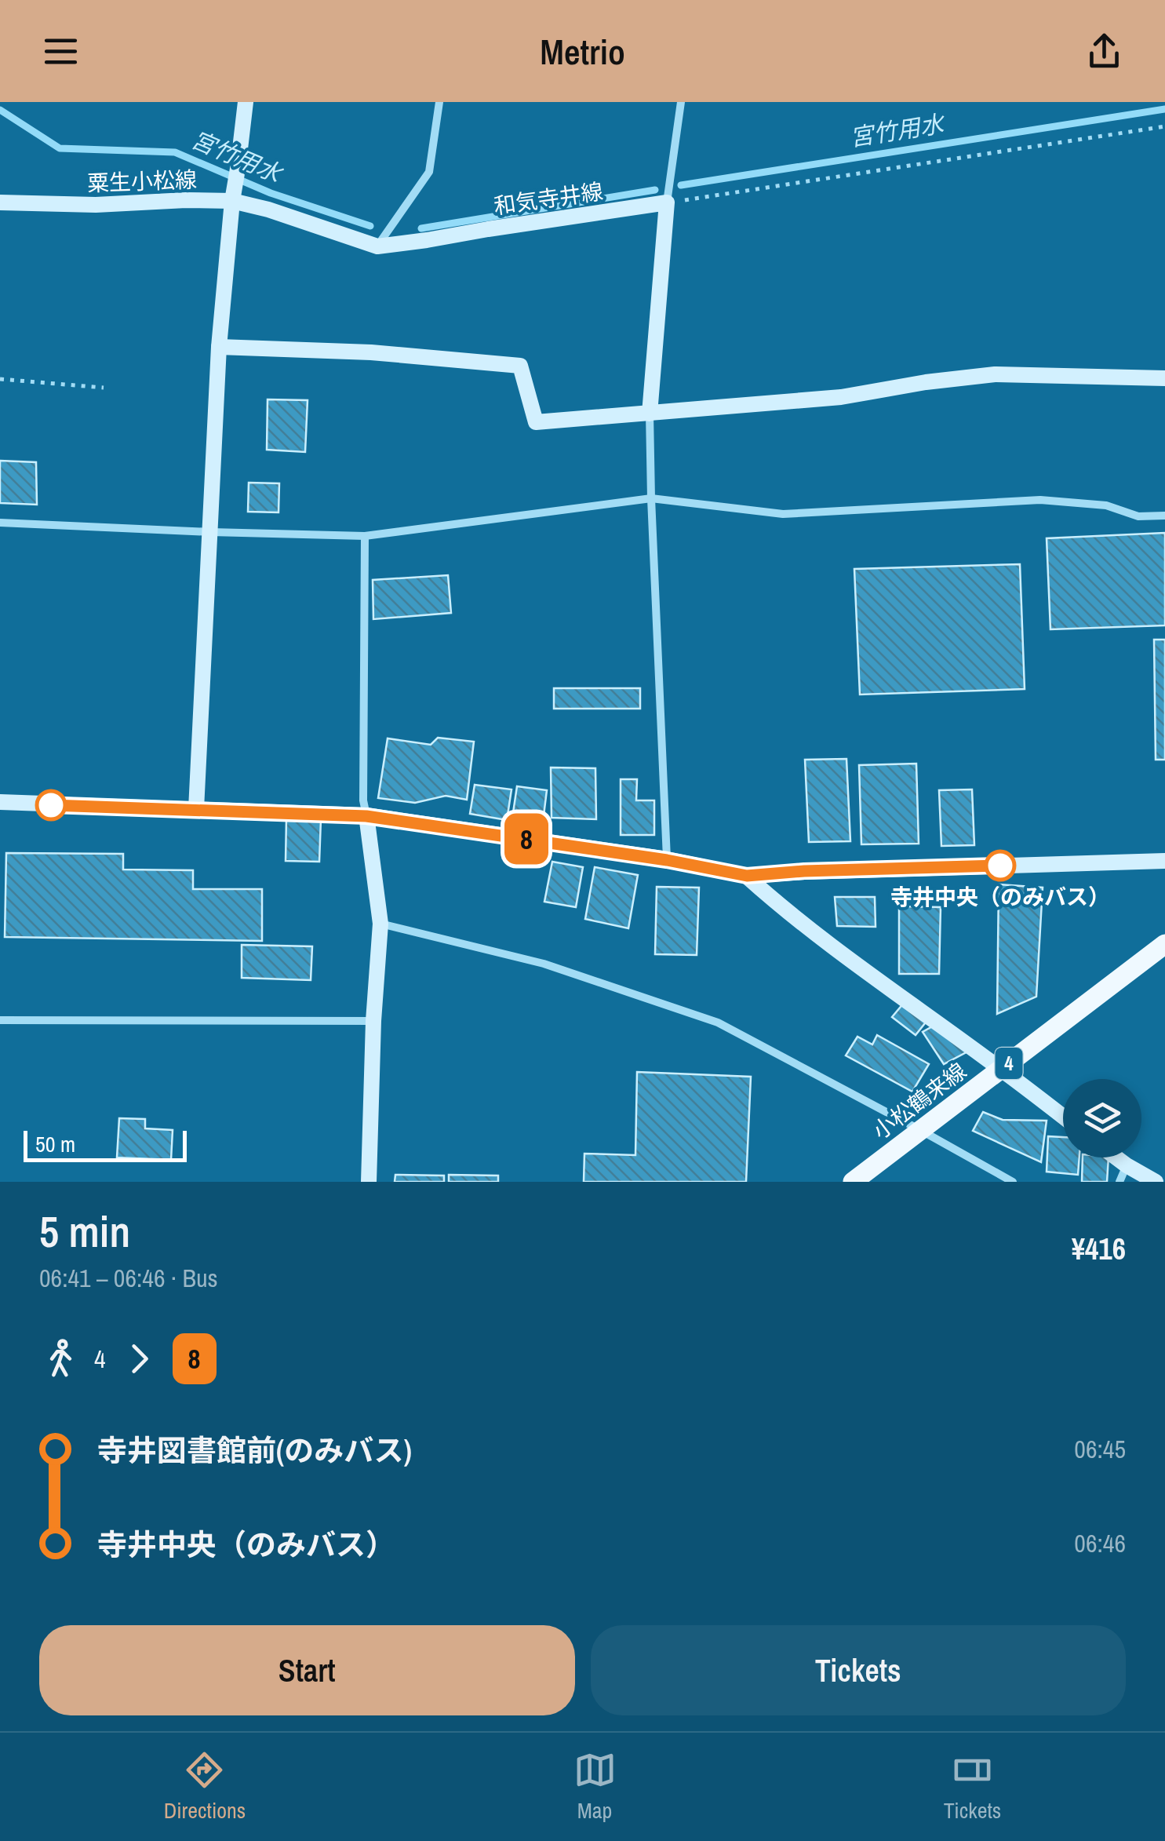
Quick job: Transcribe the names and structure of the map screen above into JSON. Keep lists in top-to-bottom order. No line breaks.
{"streets":{"main road":["4","小松鶴来線"],"street":["粟生小松線","和気寺井線"]},"crossings":[["粟生小松線","和気寺井線"]],"water":["宮竹用水"],"places":["寺井中央（のみバス）"],"lines":["bus line 8"],"scale_bar":"50 m","page":{"header":"Metrio","on_map":"8","scale":"50 m","heading":["5 min","06:41 – 06:46 · Bus","¥416"],"legs":["4","8"],"list":[{"name":"寺井図書館前(のみバス)","value":"06:45"},{"name":"寺井中央（のみバス）","value":"06:46"}],"buttons":["Start","Tickets"],"tabs":["Directions","Map","Tickets"]}}
